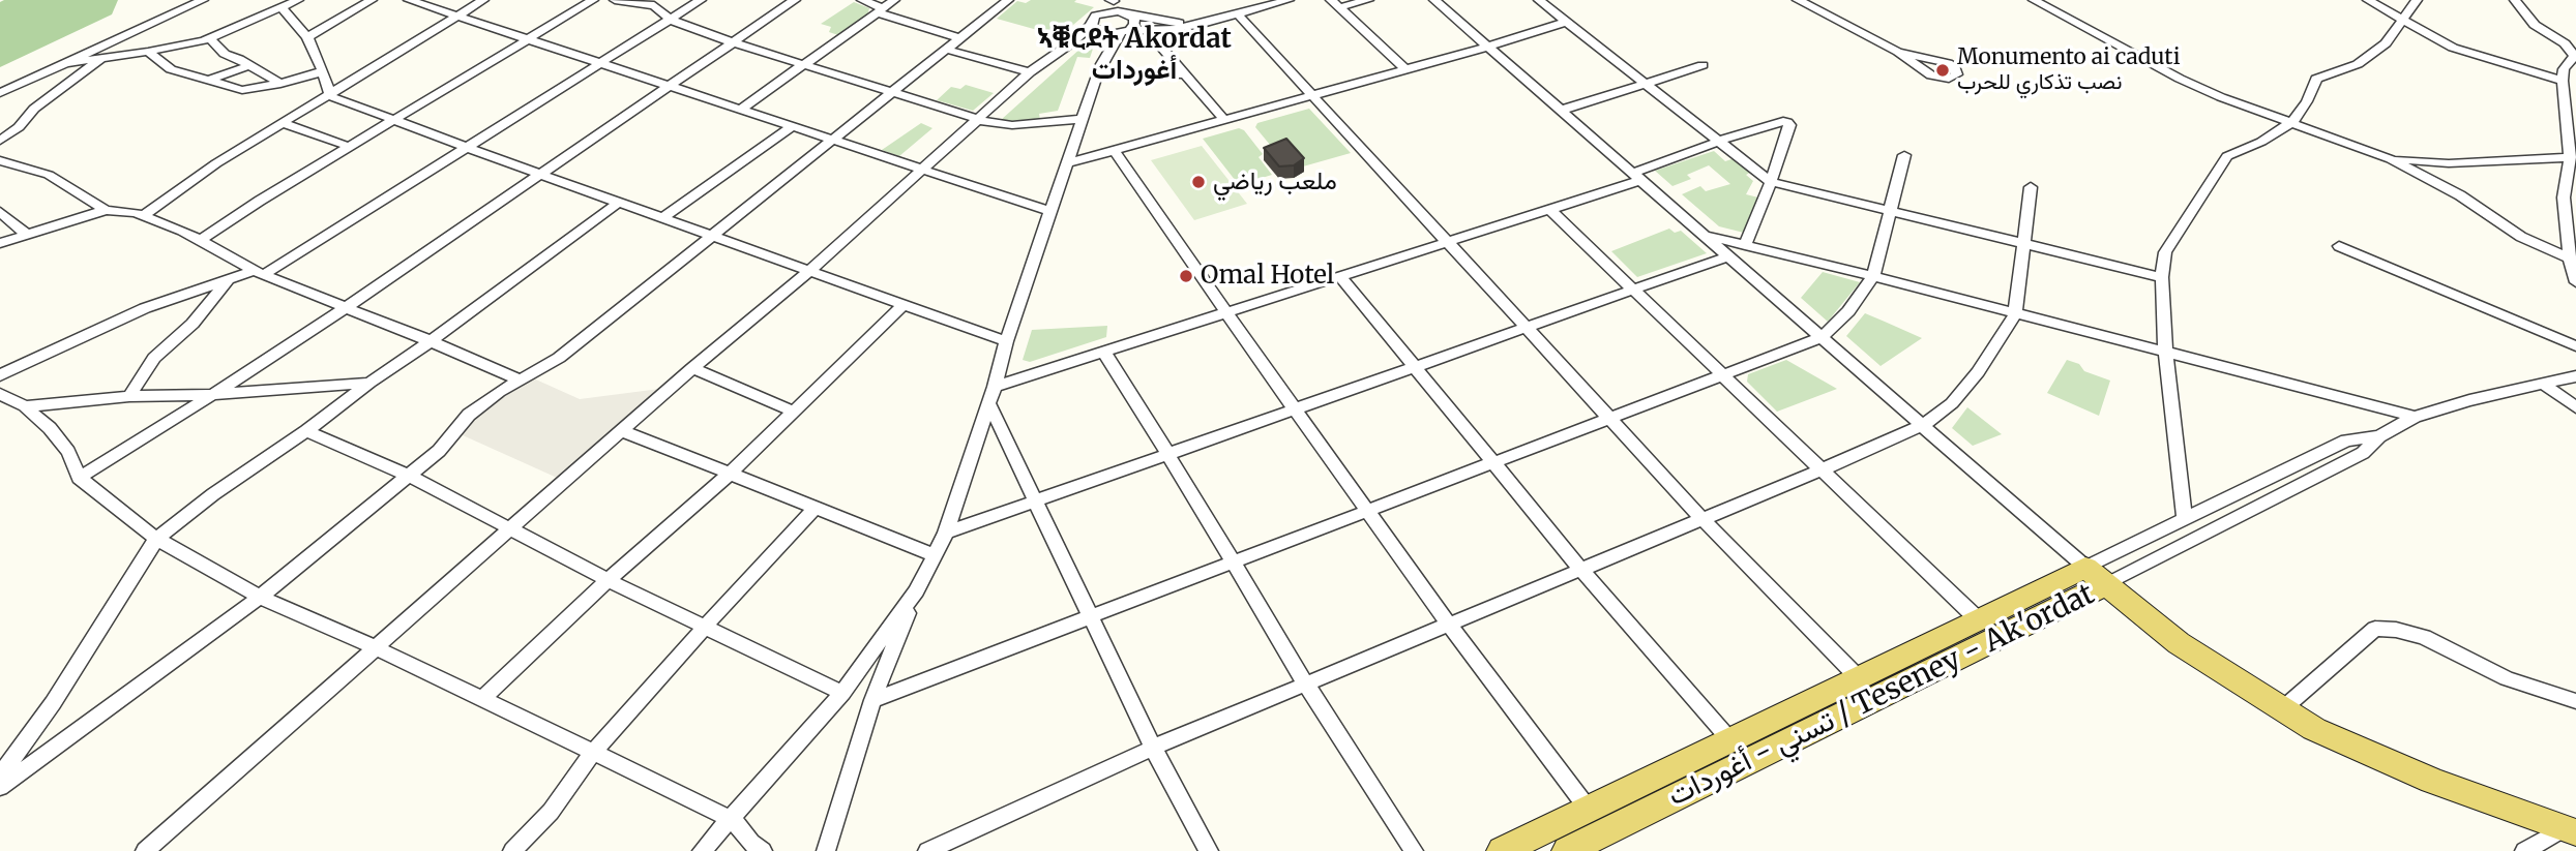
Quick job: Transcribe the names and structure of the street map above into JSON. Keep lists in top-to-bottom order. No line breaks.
{"streets":{"main road":["تسني - أغوردات / Teseney - Ak'ordat"]},"districts":["ኣቑርደት Akordat أغوردات"],"places":["Monumento ai caduti نصب تذكاري للحرب","ملعب رياضي","Omal Hotel"]}
